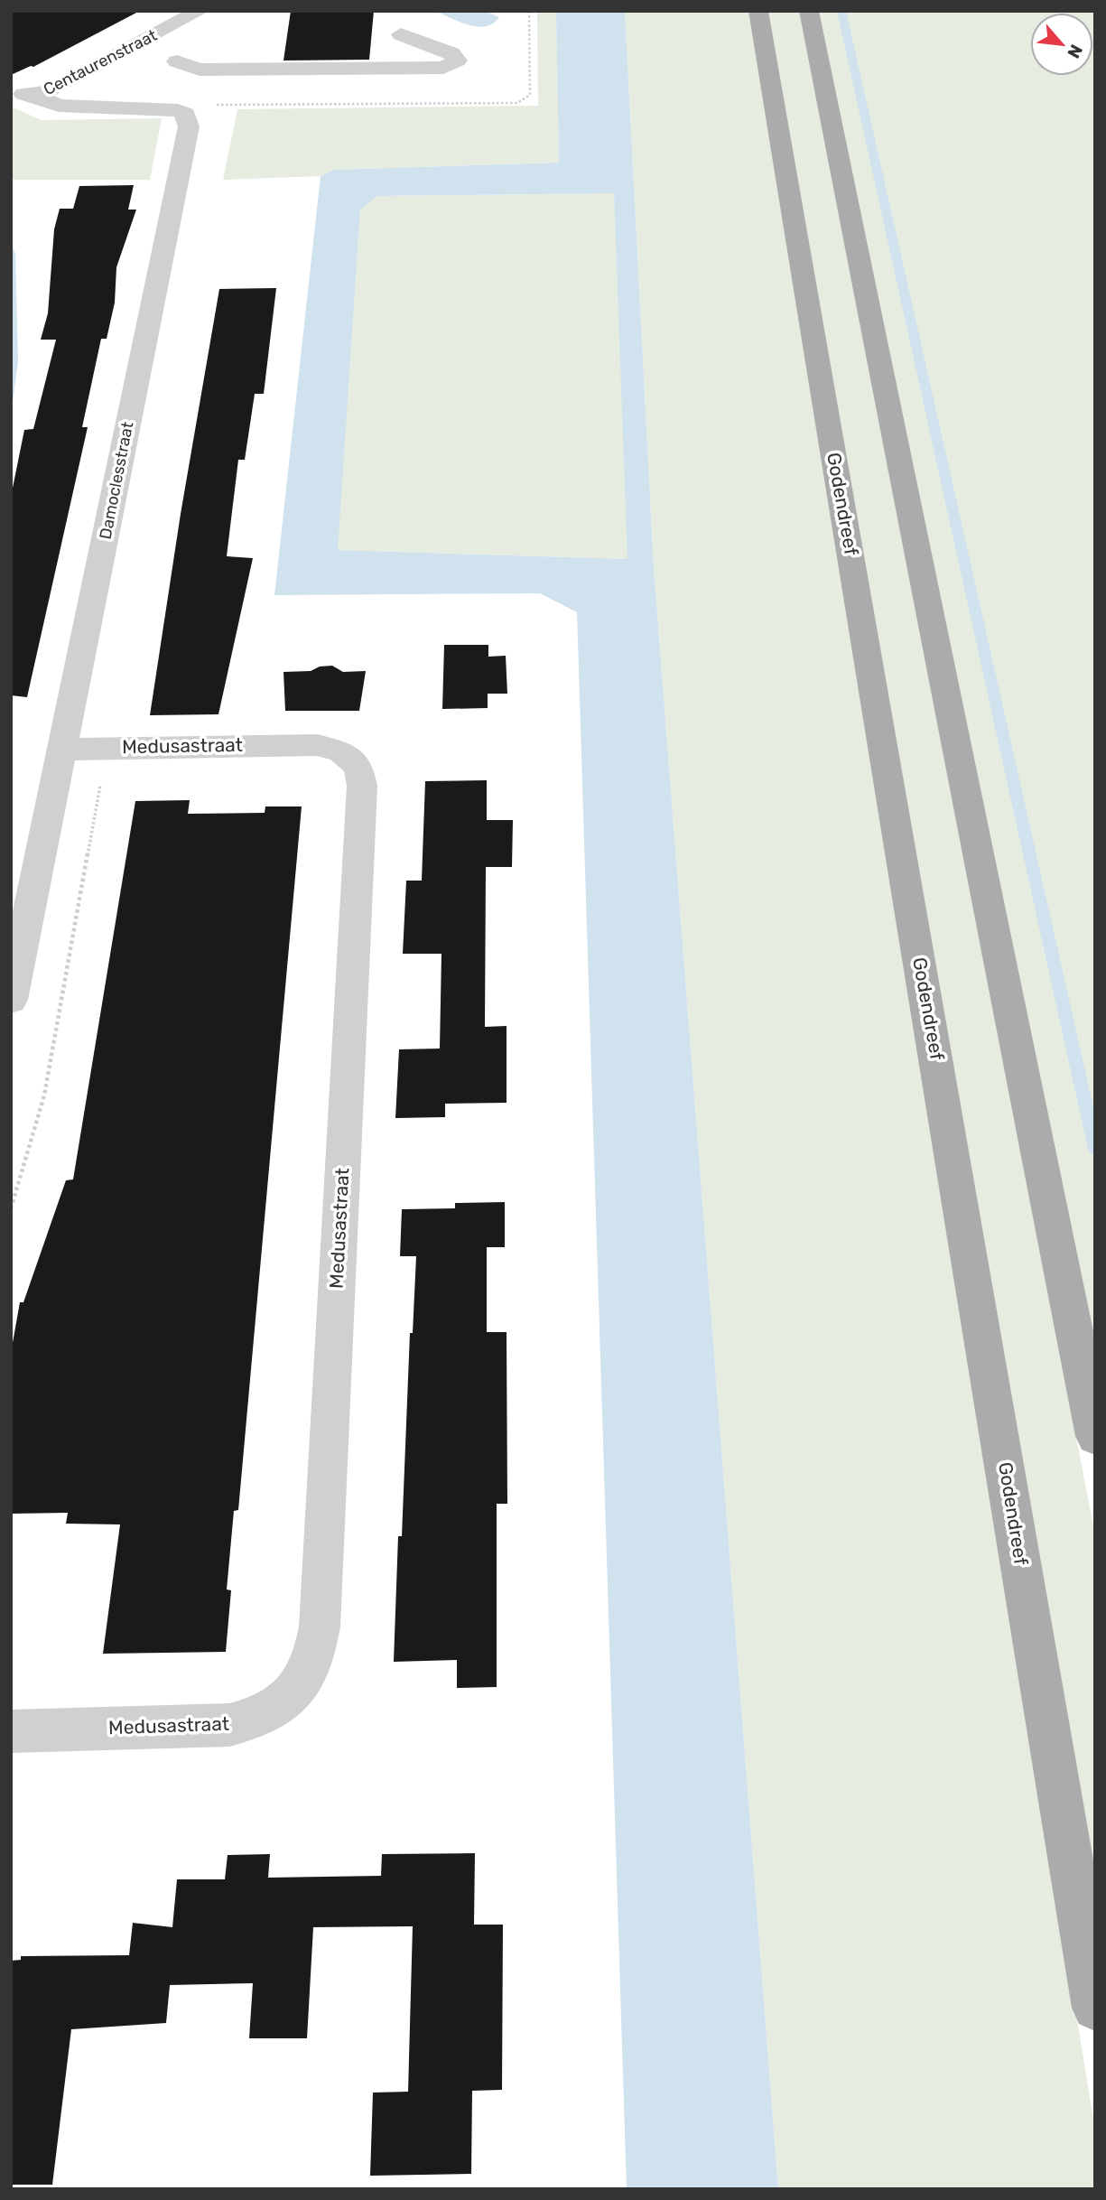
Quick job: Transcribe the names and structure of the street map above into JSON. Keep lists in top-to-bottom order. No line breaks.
{"streets":{"main road":["Godendreef"],"street":["Centaurenstraat","Damoclesstraat","Medusastraat"]},"crossings":[["Damoclesstraat","Medusastraat"]],"north":"bottom right"}
